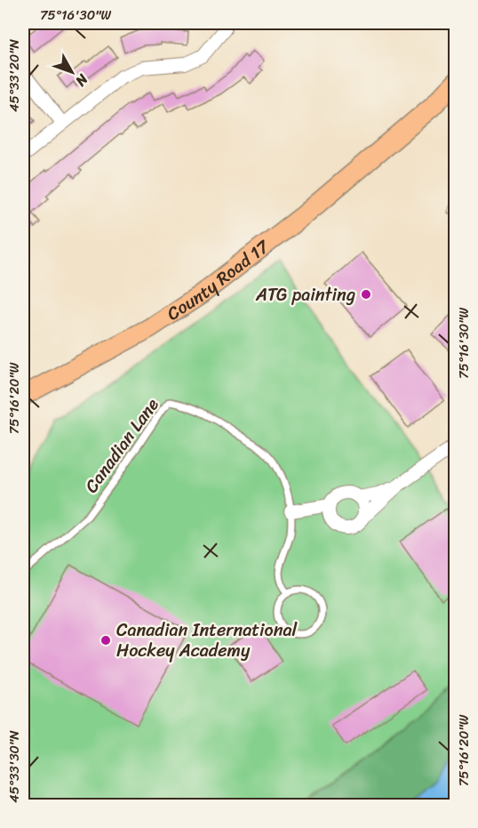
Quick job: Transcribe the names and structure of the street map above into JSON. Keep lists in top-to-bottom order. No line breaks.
{"streets":{"main road":["County Road 17"],"lane":["Canadian Lane"]},"places":["ATG painting","Canadian International Hockey Academy"],"north":"bottom right","coordinates":["75°16'30\"W","45°33'20\"N","75°16'20\"W","45°33'30\"N"]}
